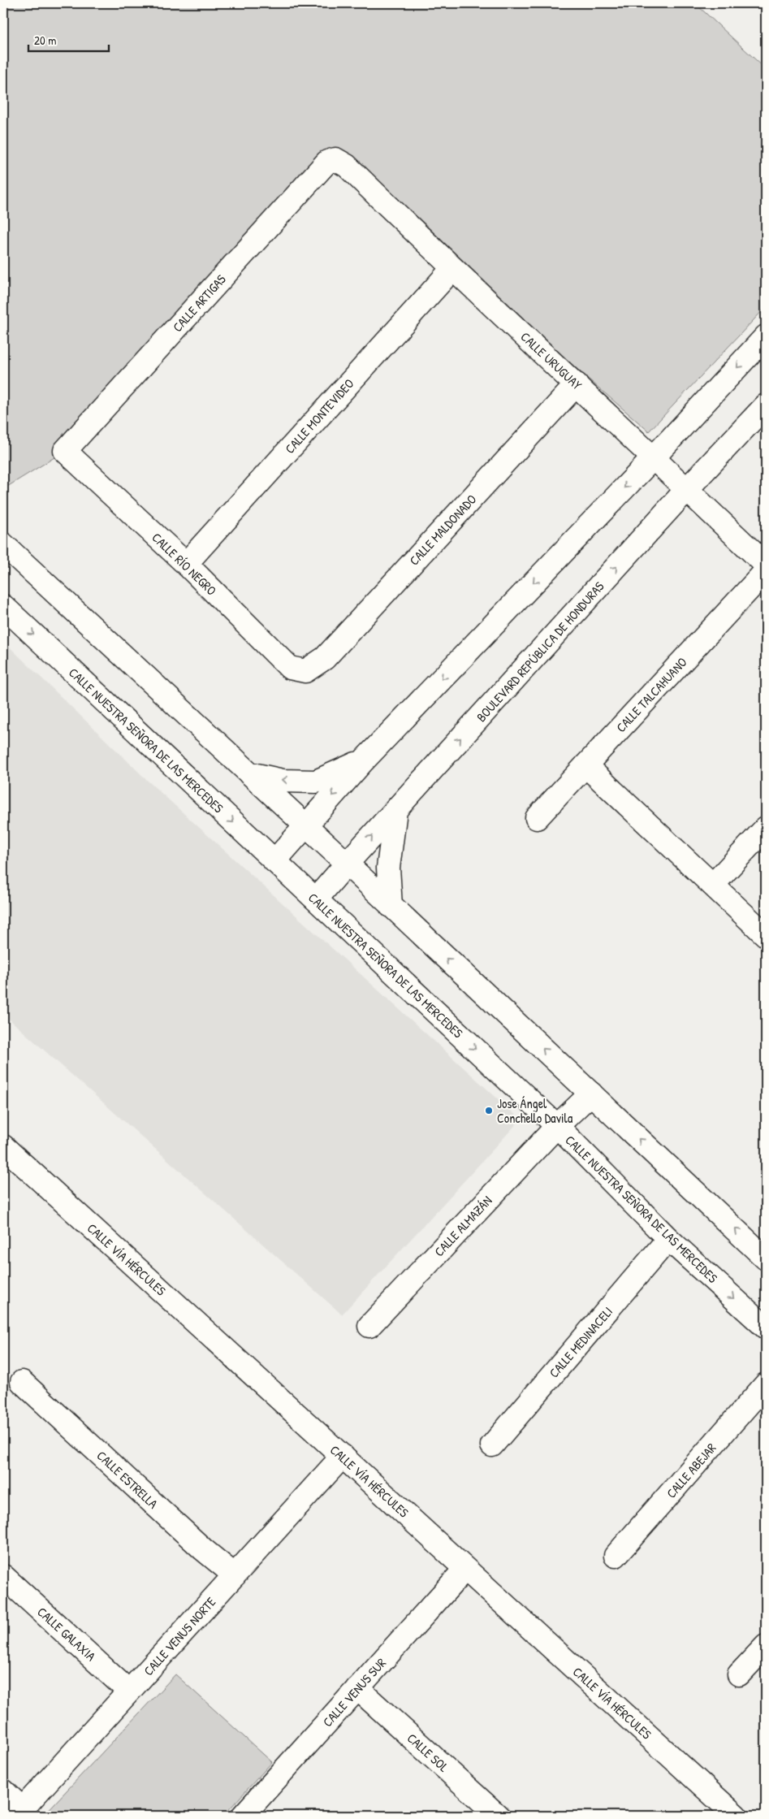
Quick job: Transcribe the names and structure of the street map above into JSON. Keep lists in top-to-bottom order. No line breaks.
{"streets":{"street":["CALLE ARTIGAS","CALLE URUGUAY","CALLE MONTEVIDEO","CALLE MALDONADO","CALLE RÍO NEGRO","BOULEVARD REPÚBLICA DE HONDURAS","CALLE TALCAHUANO","CALLE NUESTRA SEÑORA DE LAS MERCEDES","CALLE ALMAZÁN","CALLE VÍA HÉRCULES","CALLE MEDINACELI","CALLE ABEJAR","CALLE ESTRELLA","CALLE GALAXIA","CALLE VENUS NORTE","CALLE VENUS SUR","CALLE SOL"]},"crossings":[["CALLE ARTIGAS","CALLE URUGUAY"],["CALLE ARTIGAS","CALLE RÍO NEGRO"],["CALLE URUGUAY","CALLE MONTEVIDEO"],["CALLE URUGUAY","CALLE MALDONADO"],["CALLE URUGUAY","BOULEVARD REPÚBLICA DE HONDURAS"],["CALLE MONTEVIDEO","CALLE RÍO NEGRO"],["CALLE MALDONADO","CALLE RÍO NEGRO"],["BOULEVARD REPÚBLICA DE HONDURAS","CALLE NUESTRA SEÑORA DE LAS MERCEDES"],["CALLE NUESTRA SEÑORA DE LAS MERCEDES","CALLE ALMAZÁN"],["CALLE NUESTRA SEÑORA DE LAS MERCEDES","CALLE MEDINACELI"],["CALLE VÍA HÉRCULES","CALLE VENUS NORTE"],["CALLE VÍA HÉRCULES","CALLE VENUS SUR"],["CALLE ESTRELLA","CALLE VENUS NORTE"],["CALLE GALAXIA","CALLE VENUS NORTE"],["CALLE VENUS SUR","CALLE SOL"]],"places":["Jose Ángel Conchello Davila"],"scale_bar":"20 m"}
